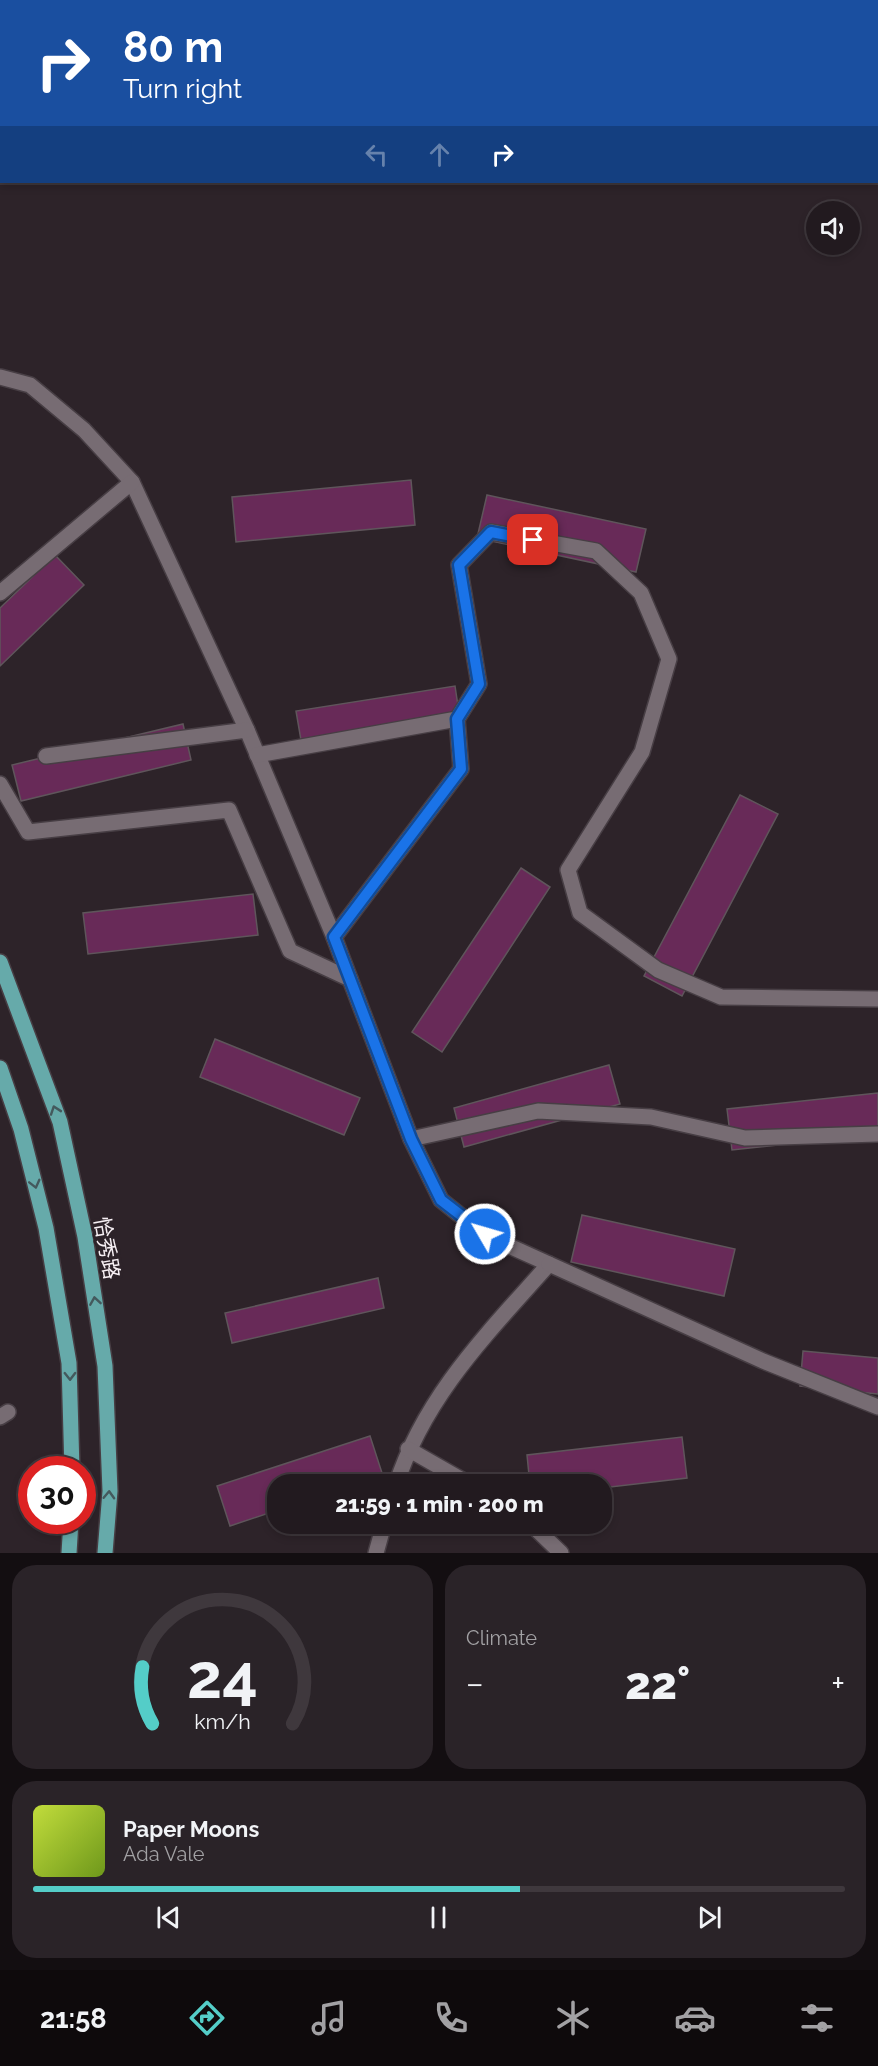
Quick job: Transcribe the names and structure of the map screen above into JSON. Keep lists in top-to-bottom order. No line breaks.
{"streets":{"main road":["恰秀路"]},"page":{"turn":["80 m","Turn right"],"limit":"30","trip":"21:59 · 1 min · 200 m","tile":"Climate","heat":["−","22°","+"],"song":["Paper Moons","Ada Vale"],"tabs":"21:58","gauge":["24","km/h"]}}
